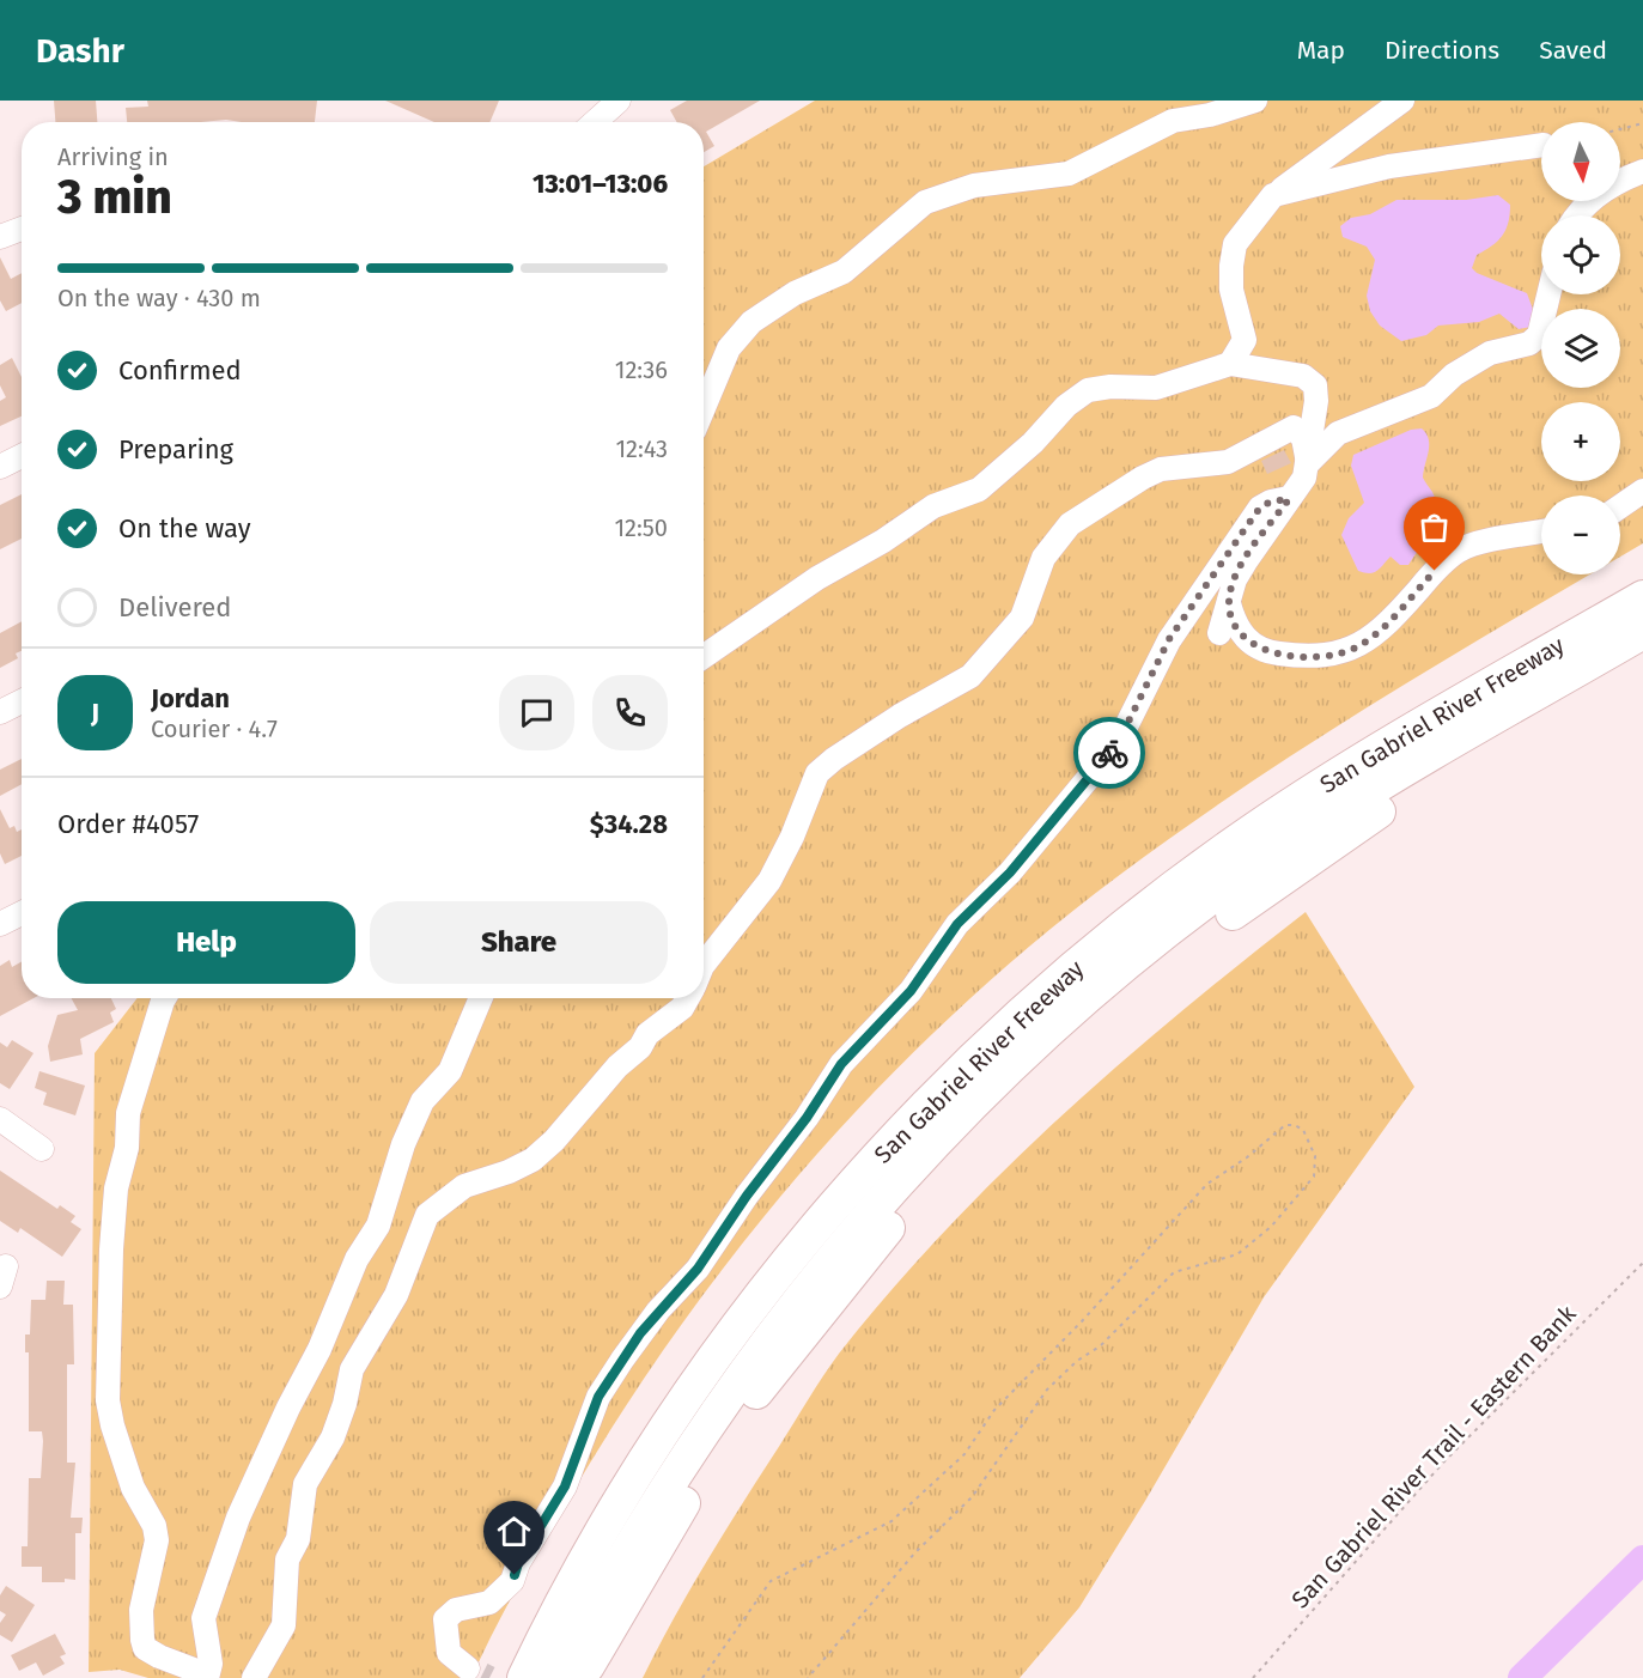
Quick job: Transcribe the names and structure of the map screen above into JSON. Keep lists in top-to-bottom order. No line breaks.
{"streets":{"highway":["San Gabriel River Freeway"],"path":["San Gabriel River Trail - Eastern Bank"]},"north":"bottom","page":{"header":"Dashr","nav":["Map","Directions","Saved"],"map_buttons":["+","−"],"heading":["3 min","Arriving in","13:01–13:06"],"panel":["Jordan","Courier · 4.7","Order #4057","$34.28"],"bar":"On the way · 430 m","list":[["Confirmed","12:36"],["Preparing","12:43"],["On the way","12:50"],"Delivered"],"round":"J","buttons":["Help","Share"]}}
